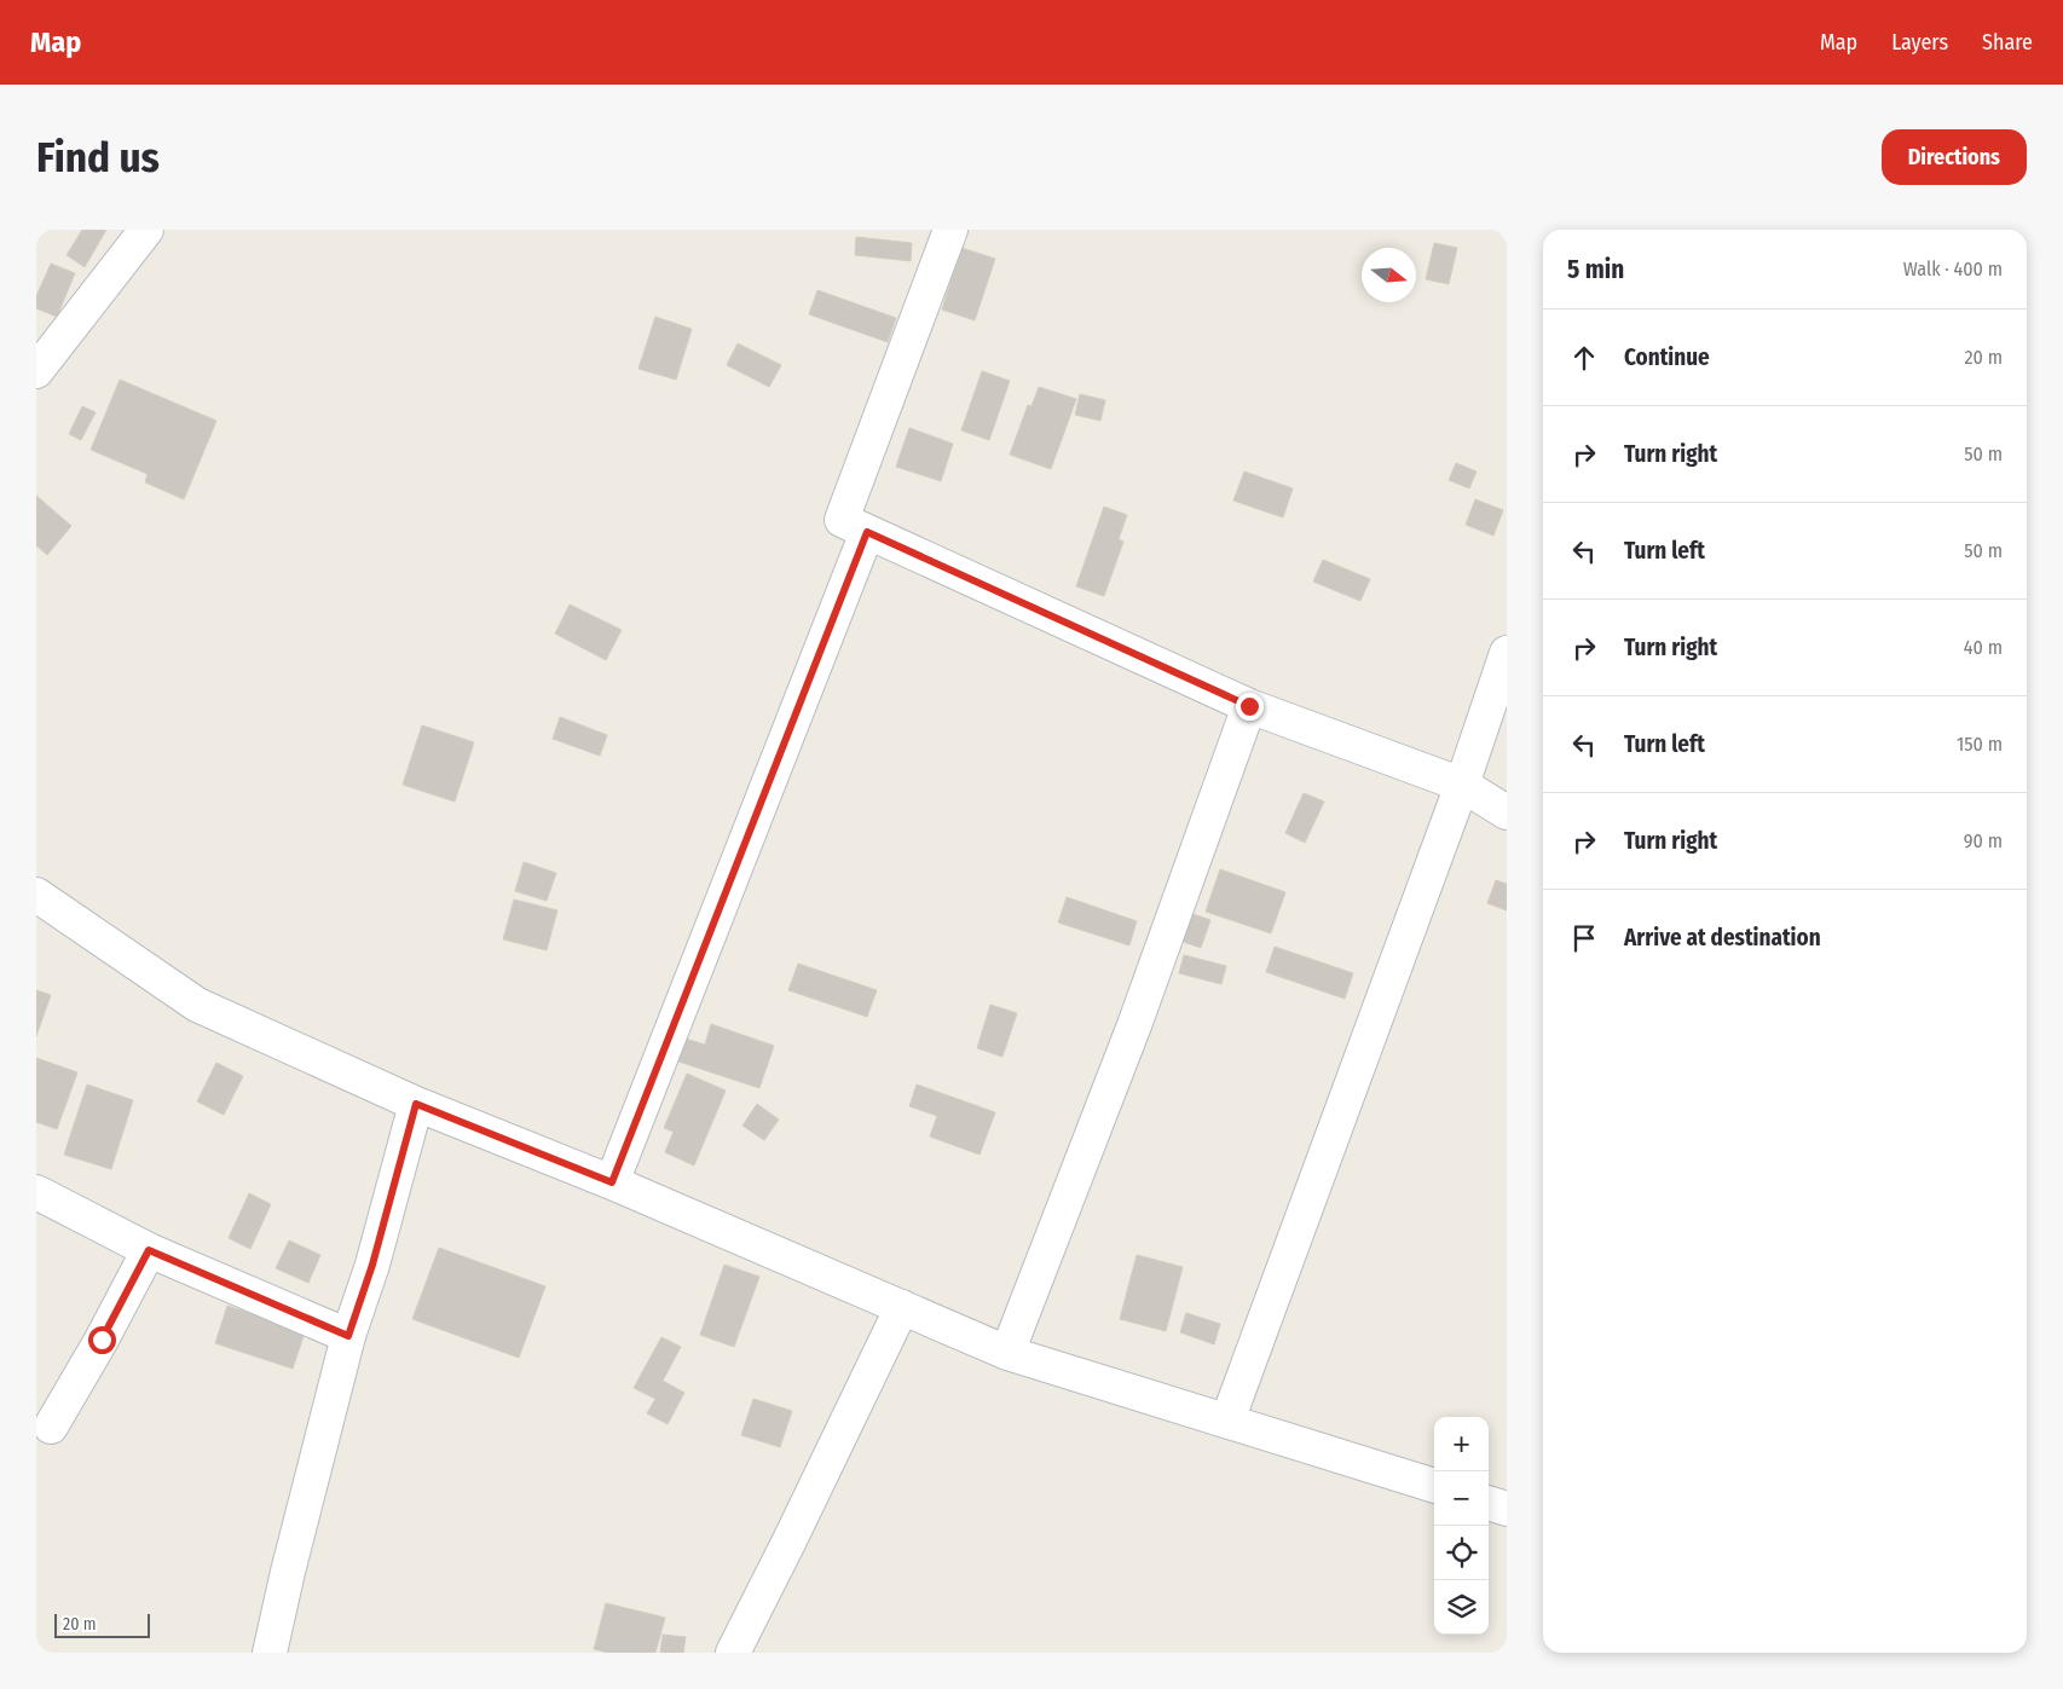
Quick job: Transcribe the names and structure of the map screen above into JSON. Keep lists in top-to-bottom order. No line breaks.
{"scale_bar":"20 m","north":"right","page":{"header":"Map","nav":["Map","Layers","Share"],"buttons":"Directions","title":"Find us","heading":["5 min","Walk · 400 m"],"list":[["Continue","20 m"],["Turn right","50 m"],["Turn left","50 m"],["Turn right","40 m"],["Turn left","150 m"],["Turn right","90 m"],"Arrive at destination"],"map_buttons":["+","−"],"scale":"20 m"}}
